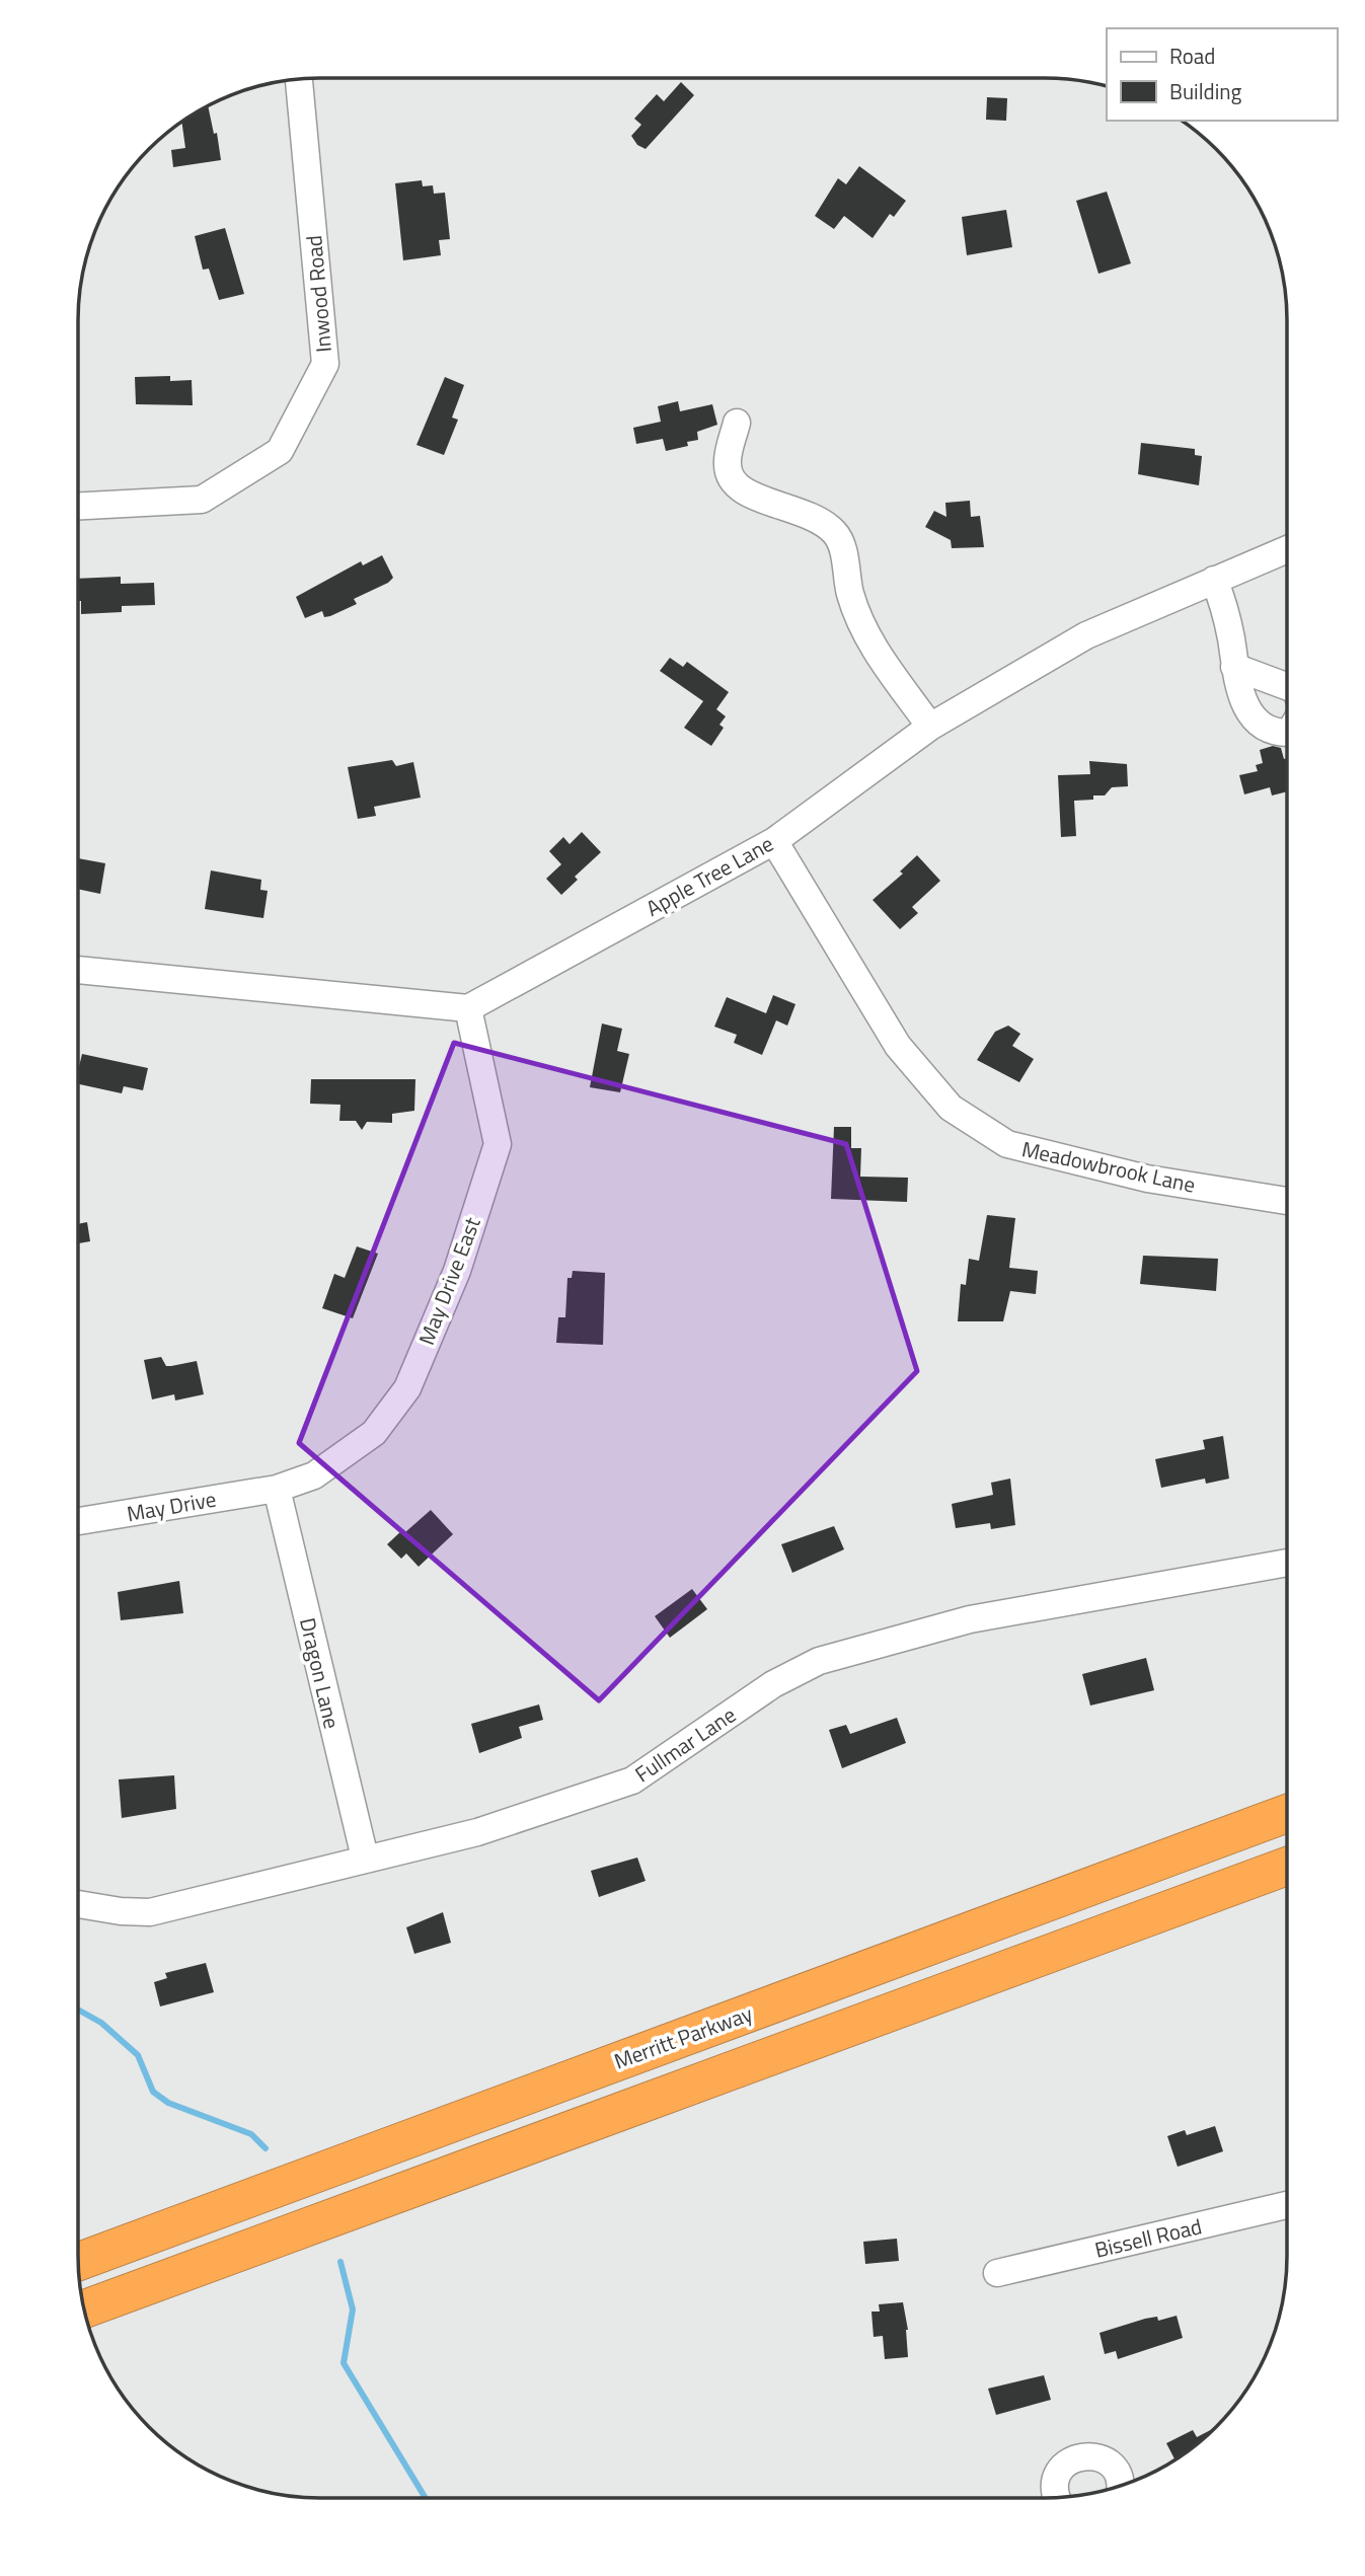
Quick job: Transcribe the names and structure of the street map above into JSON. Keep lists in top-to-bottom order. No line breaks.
{"streets":{"highway":["Merritt Parkway"],"street":["Inwood Road","Apple Tree Lane","Meadowbrook Lane","May Drive East","May Drive","Dragon Lane","Fullmar Lane","Bissell Road"]},"crossings":[["Apple Tree Lane","Meadowbrook Lane"],["Apple Tree Lane","May Drive East"],["May Drive East","May Drive"],["May Drive East","Dragon Lane"],["May Drive","Dragon Lane"],["Dragon Lane","Fullmar Lane"]],"legend":["Road","Building"]}
